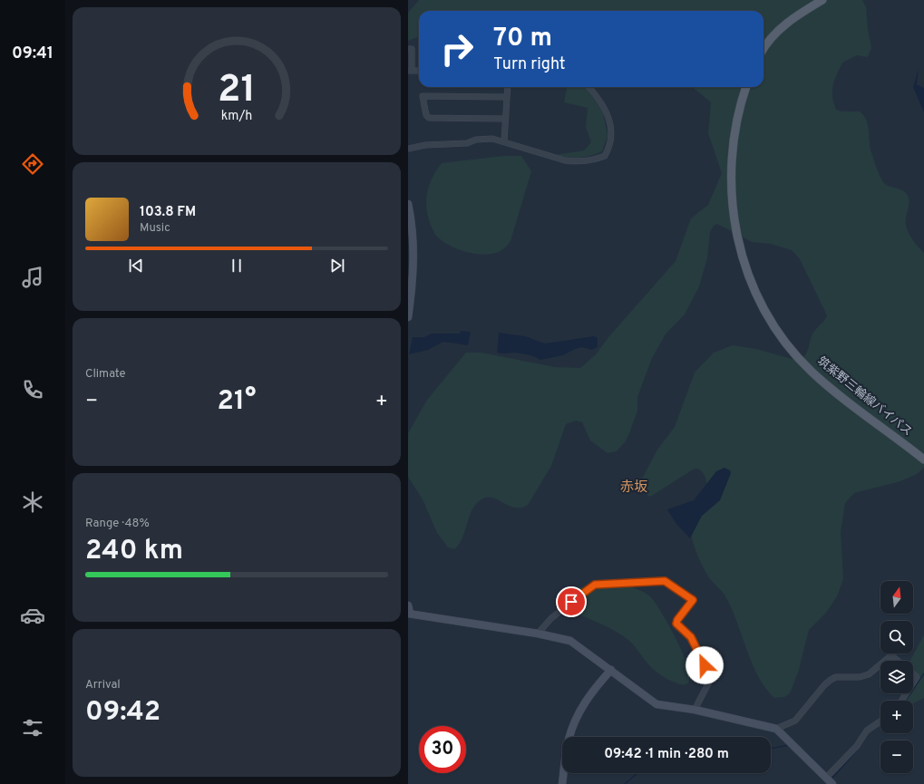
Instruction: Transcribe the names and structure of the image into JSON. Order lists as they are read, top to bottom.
{
  "streets": {
    "main road": ["筑紫野三輪線バイパス"]
  },
  "districts": ["赤坂"],
  "north": "top",
  "page": {
    "tabs": "09:41",
    "turn": ["70 m", "Turn right"],
    "song": ["103.8 FM", "Music"],
    "tile": [
      "Climate",
      ["Range · 48%", "240 km"],
      ["Arrival", "09:42"]
    ],
    "heat": ["−", "21°", "+"],
    "map_buttons": ["+", "−"],
    "limit": "30",
    "trip": "09:42 · 1 min · 280 m",
    "gauge": ["21", "km/h"]
  }
}
